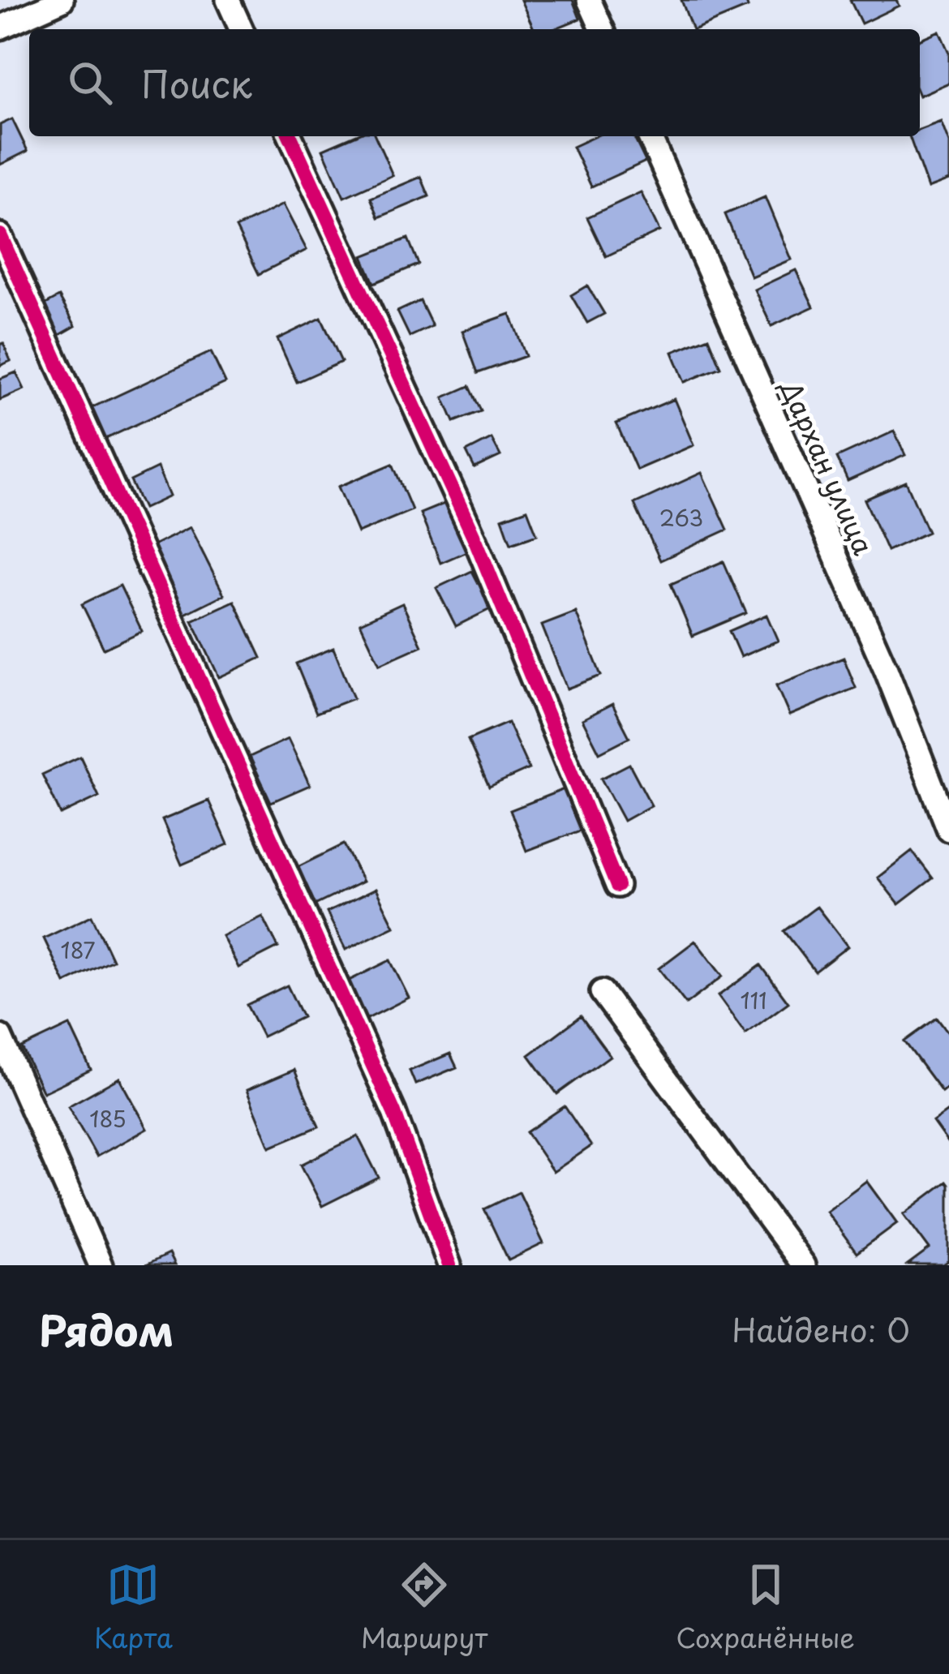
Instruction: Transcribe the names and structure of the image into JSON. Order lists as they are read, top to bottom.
{
  "streets": {
    "street": ["Дархан улица"]
  },
  "house_numbers": [
    "263",
    "187",
    "111",
    "185"
  ],
  "page": {
    "search": "Поиск",
    "heading": ["Рядом", "Найдено: 0"],
    "nav": ["Карта", "Маршрут", "Сохранённые"]
  }
}
